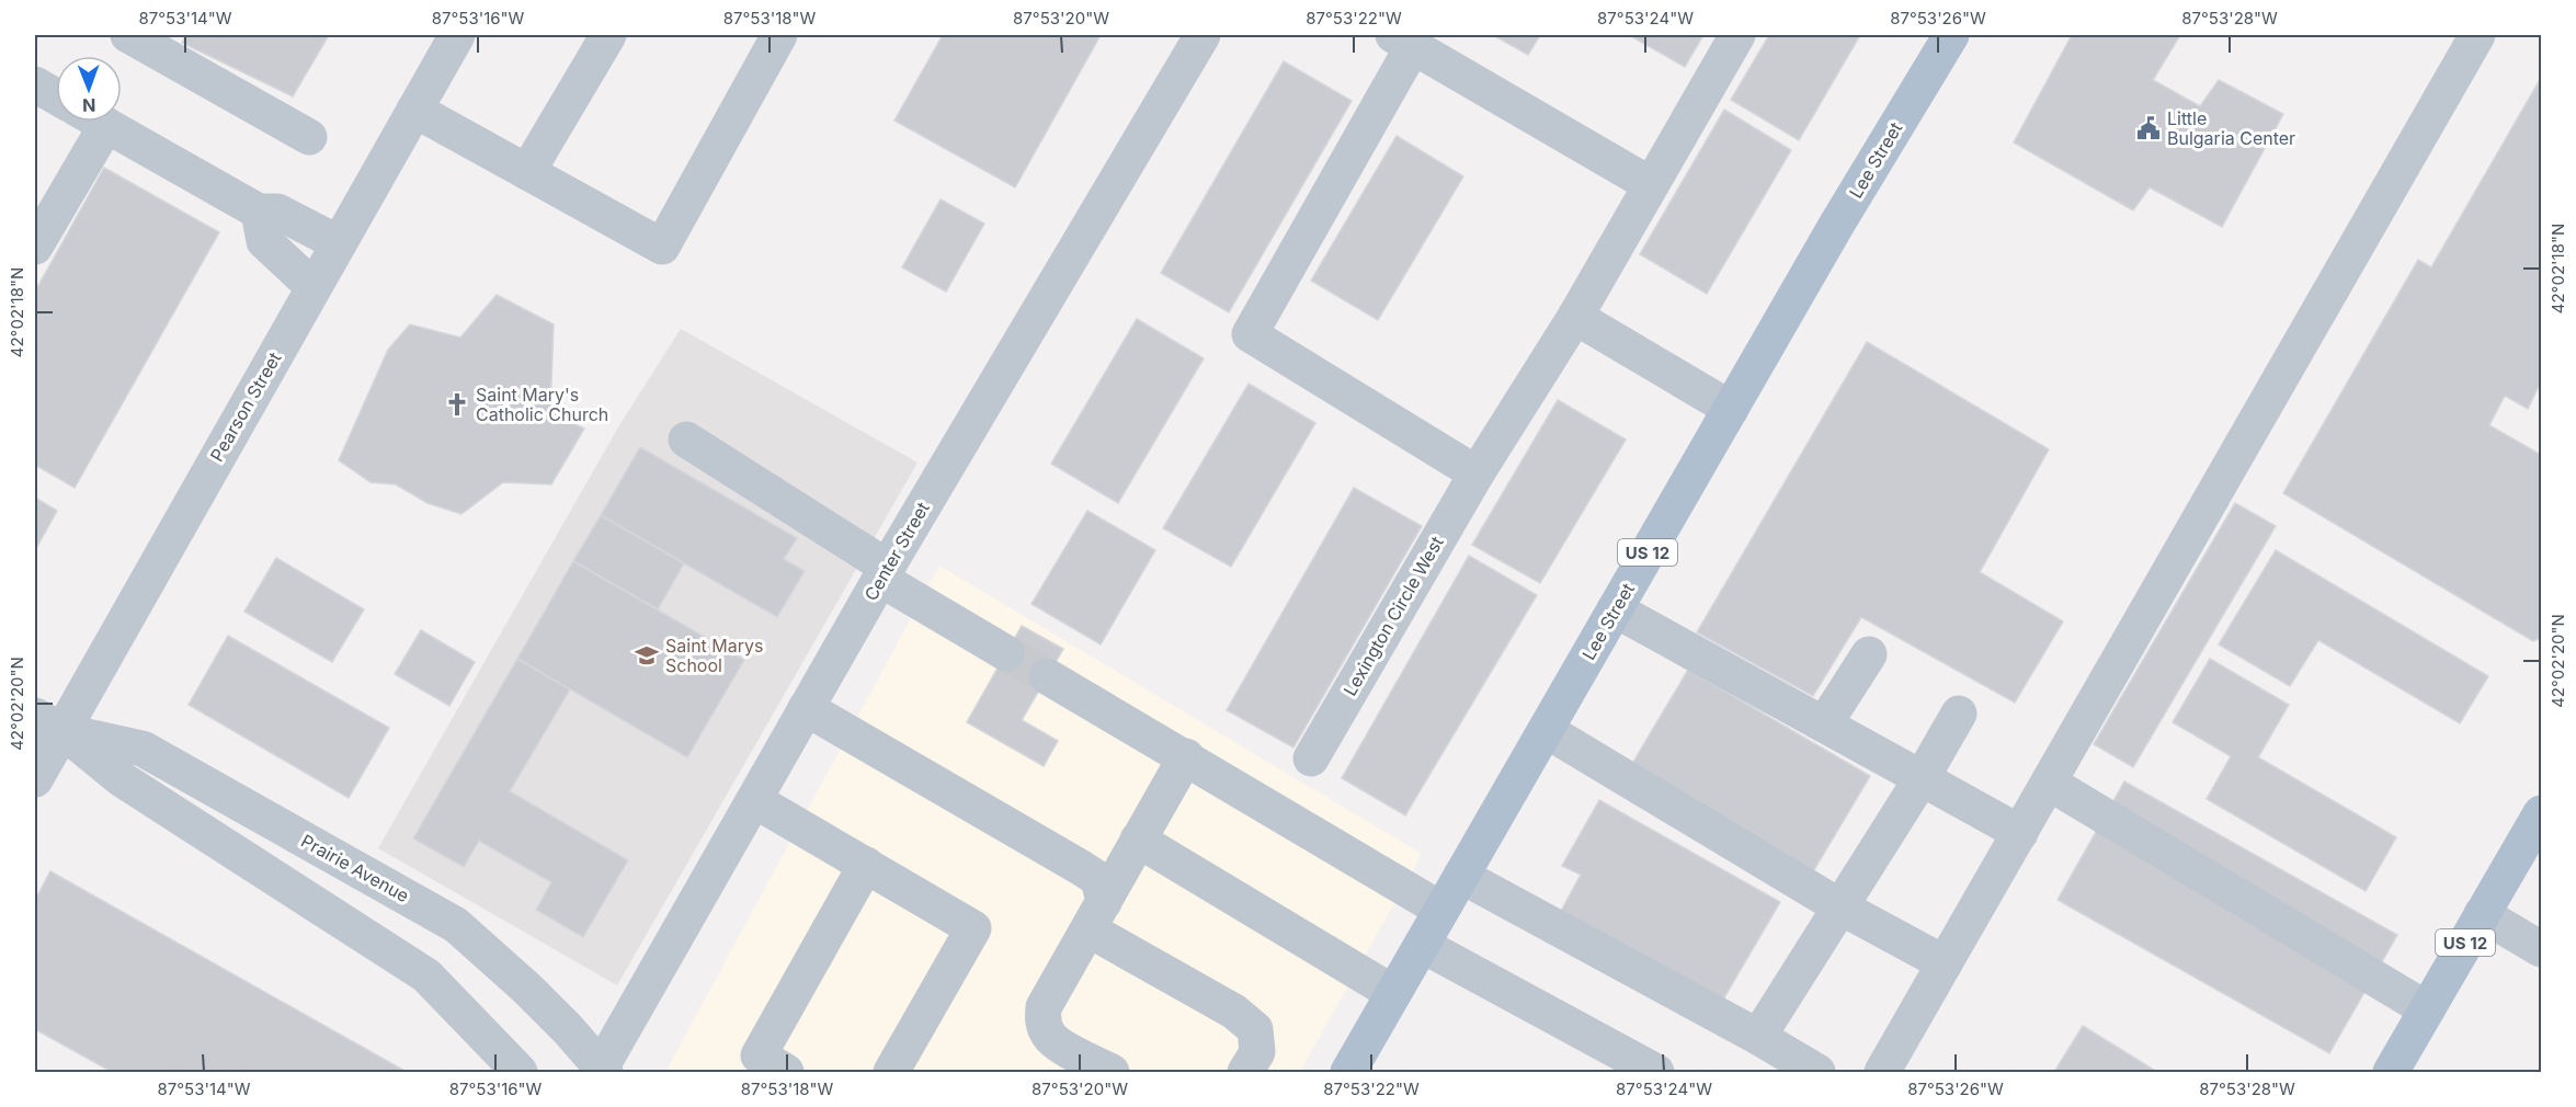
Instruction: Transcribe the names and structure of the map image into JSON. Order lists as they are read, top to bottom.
{
  "streets": {
    "main road": ["Lee Street", "US 12"],
    "street": [
      "Pearson Street",
      "Center Street",
      "Lexington Circle West",
      "Prairie Avenue"
    ]
  },
  "crossings": [
    ["Pearson Street", "Prairie Avenue"],
    ["Center Street", "Prairie Avenue"]
  ],
  "places": {
    "public building": ["Little Bulgaria Center"],
    "church": ["Saint Mary's Catholic Church"],
    "school or university": ["Saint Marys School"]
  },
  "north": "bottom",
  "coordinates": [
    "87°53'14\"W",
    "87°53'16\"W",
    "87°53'18\"W",
    "87°53'20\"W",
    "87°53'22\"W",
    "87°53'24\"W",
    "87°53'26\"W",
    "87°53'28\"W",
    "42°02'18\"N",
    "42°02'20\"N"
  ]
}
